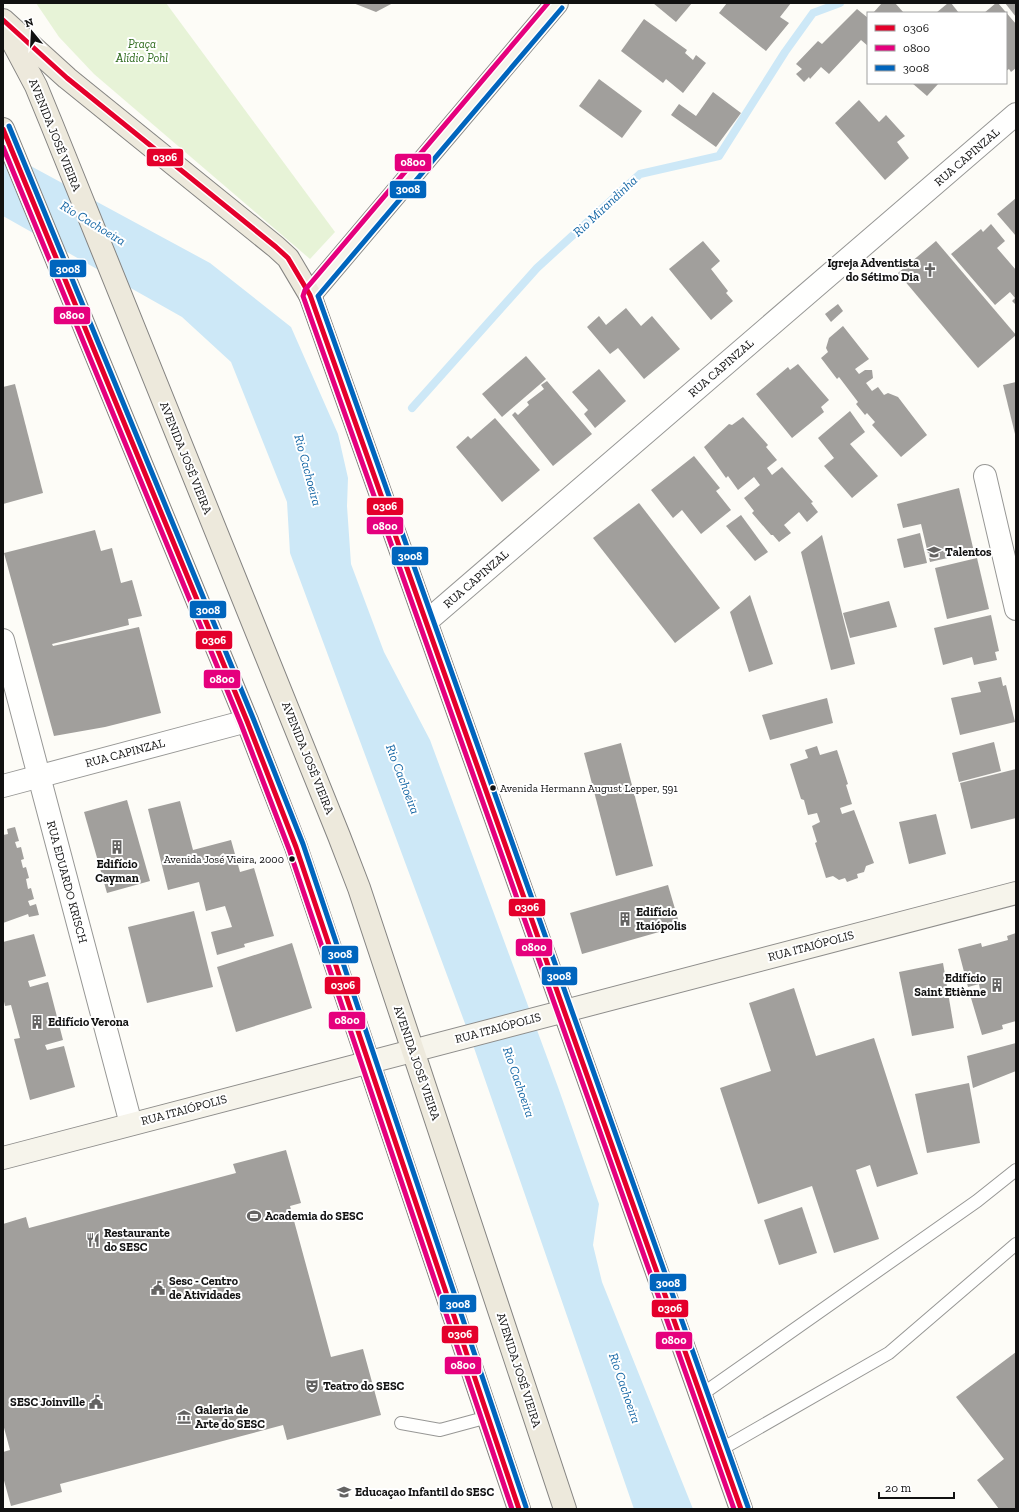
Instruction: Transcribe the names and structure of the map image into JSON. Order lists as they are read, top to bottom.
{
  "streets": {
    "main road": ["AVENIDA JOSÉ VIEIRA", "RUA ITAIÓPOLIS"],
    "street": ["RUA CAPINZAL", "RUA EDUARDO KRISCH"]
  },
  "crossings": [
    ["AVENIDA JOSÉ VIEIRA", "RUA ITAIÓPOLIS"],
    ["RUA CAPINZAL", "RUA EDUARDO KRISCH"],
    ["RUA EDUARDO KRISCH", "RUA ITAIÓPOLIS"]
  ],
  "water": ["Rio Mirandinha", "Rio Cachoeira"],
  "parks": ["Praça Alídio Pohl"],
  "places": {
    "church": ["Igreja Adventista do Sétimo Dia"],
    "school or university": ["Talentos", "Educaçao Infantil do SESC"],
    "other": ["Avenida Hermann August Lepper, 591", "Avenida José Vieira, 2000"],
    "building": [
      "Edifício Cayman",
      "Edifício Itaiópolis",
      "Edifício Saint Etiènne",
      "Edifício Verona"
    ],
    "sports": ["Academia do SESC"],
    "restaurant": ["Restaurante do SESC"],
    "public building": ["Sesc - Centro de Atividades", "SESC Joinville"],
    "theatre": ["Teatro do SESC"],
    "museum": ["Galeria de Arte do SESC"]
  },
  "lines": ["transit line 0800", "transit line 3008", "transit line 0306"],
  "legend": ["0306", "0800", "3008"],
  "scale_bar": "20 m",
  "north": "top"
}
